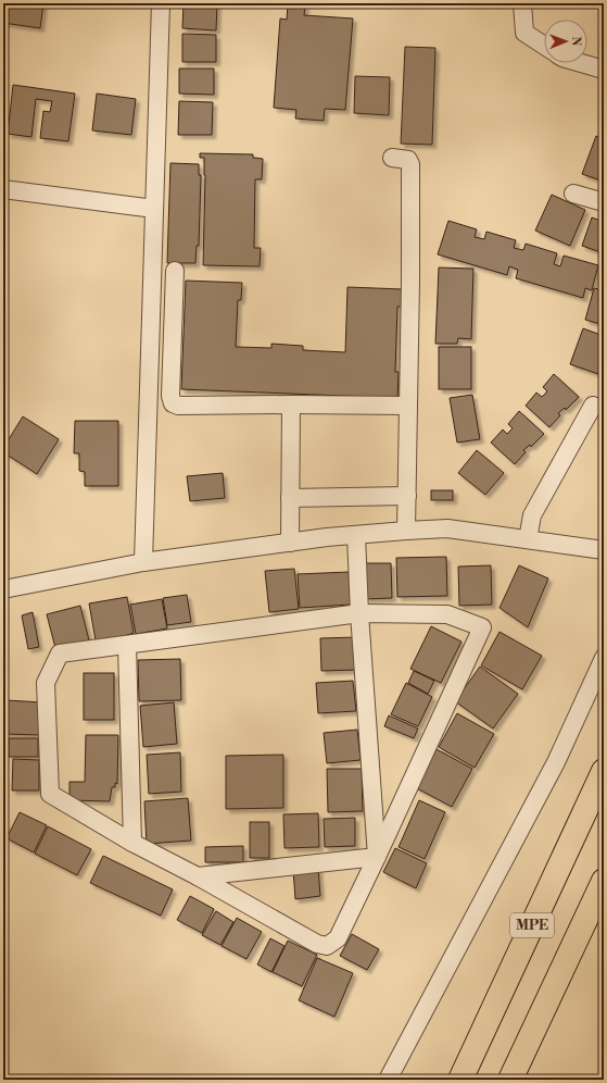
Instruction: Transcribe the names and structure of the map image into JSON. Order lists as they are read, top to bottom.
{
  "streets": {
    "highway": ["MPE"]
  },
  "north": "right"
}
